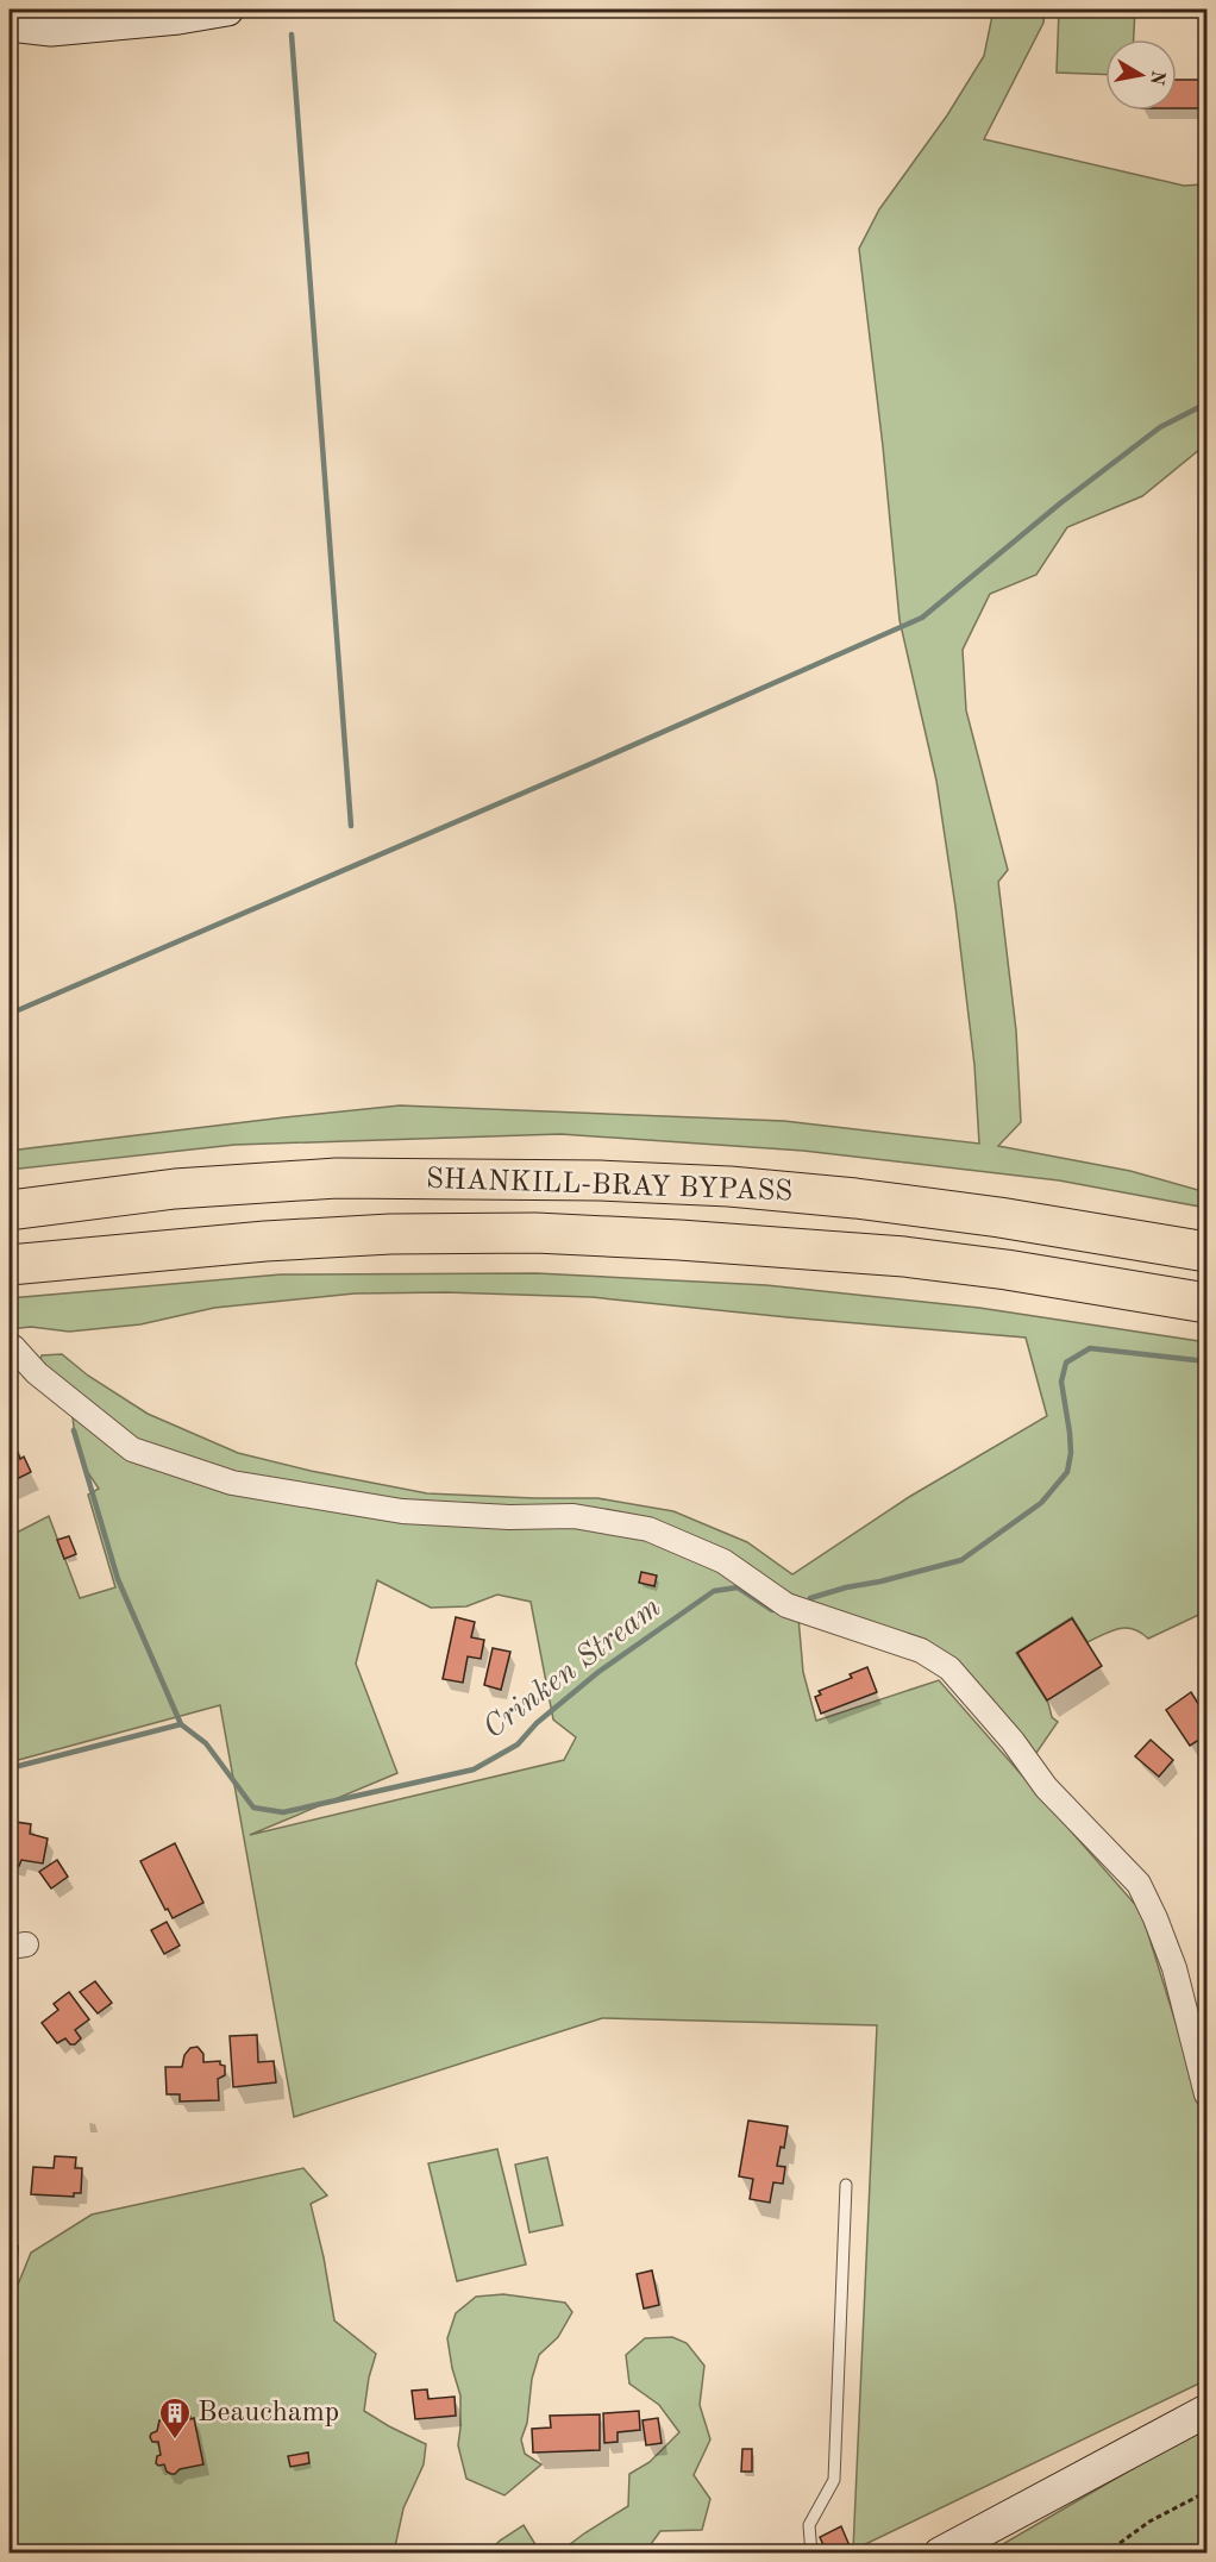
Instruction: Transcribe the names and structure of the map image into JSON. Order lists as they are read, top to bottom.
{
  "streets": {
    "highway": ["SHANKILL-BRAY BYPASS"]
  },
  "water": ["Crinken Stream"],
  "places": {
    "building": ["Beauchamp"]
  },
  "north": "right"
}
